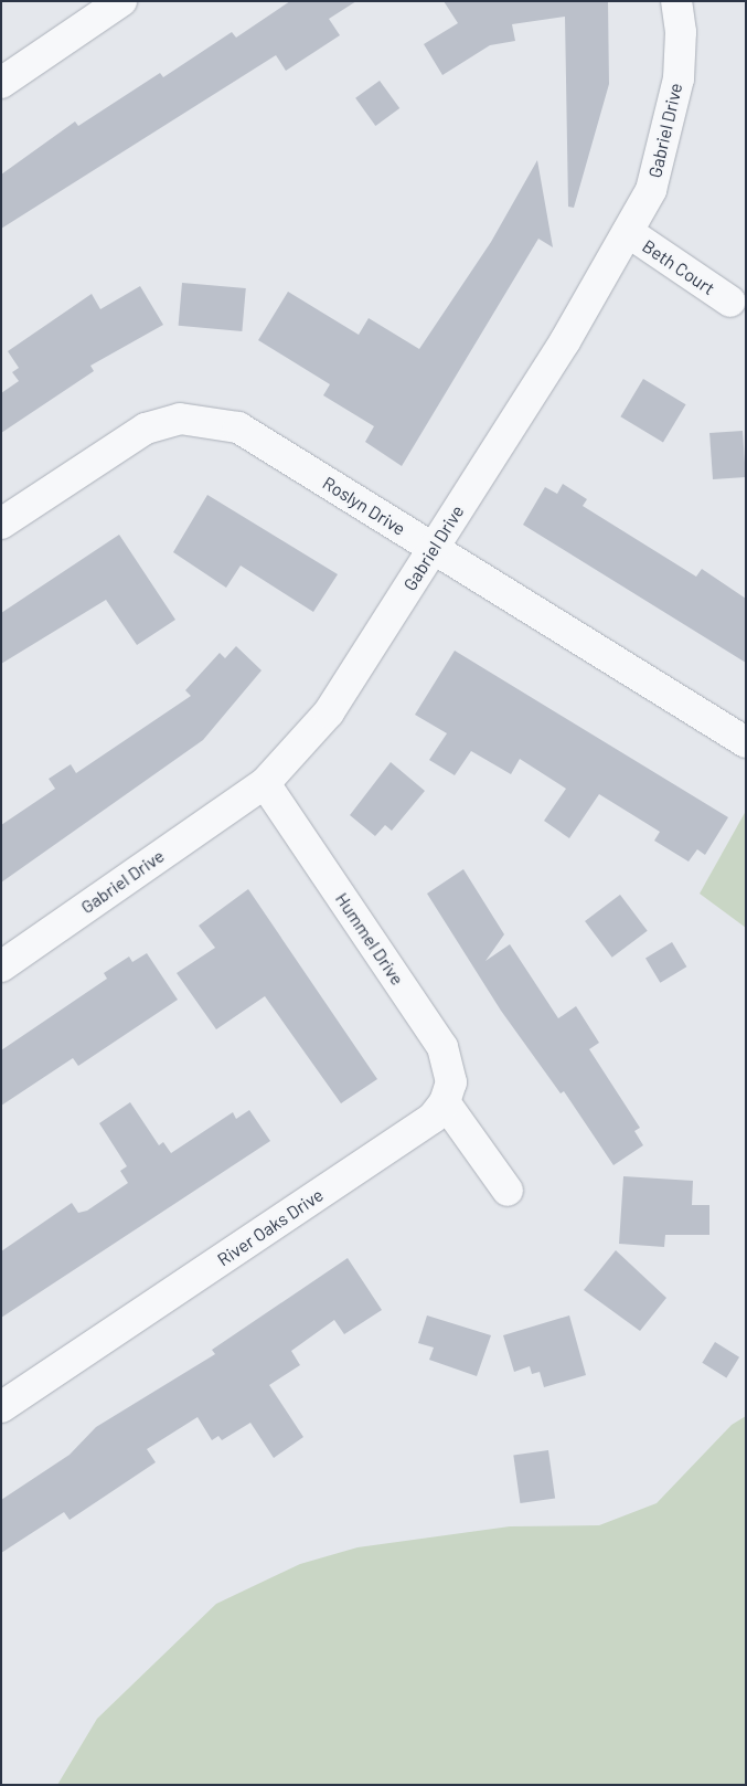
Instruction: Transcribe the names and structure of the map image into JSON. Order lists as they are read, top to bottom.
{
  "streets": {
    "street": [
      "Gabriel Drive",
      "Beth Court",
      "Roslyn Drive",
      "Hummel Drive",
      "River Oaks Drive"
    ]
  },
  "crossings": [
    ["Gabriel Drive", "Beth Court"],
    ["Gabriel Drive", "Roslyn Drive"],
    ["Gabriel Drive", "Hummel Drive"],
    ["Hummel Drive", "River Oaks Drive"]
  ]
}
